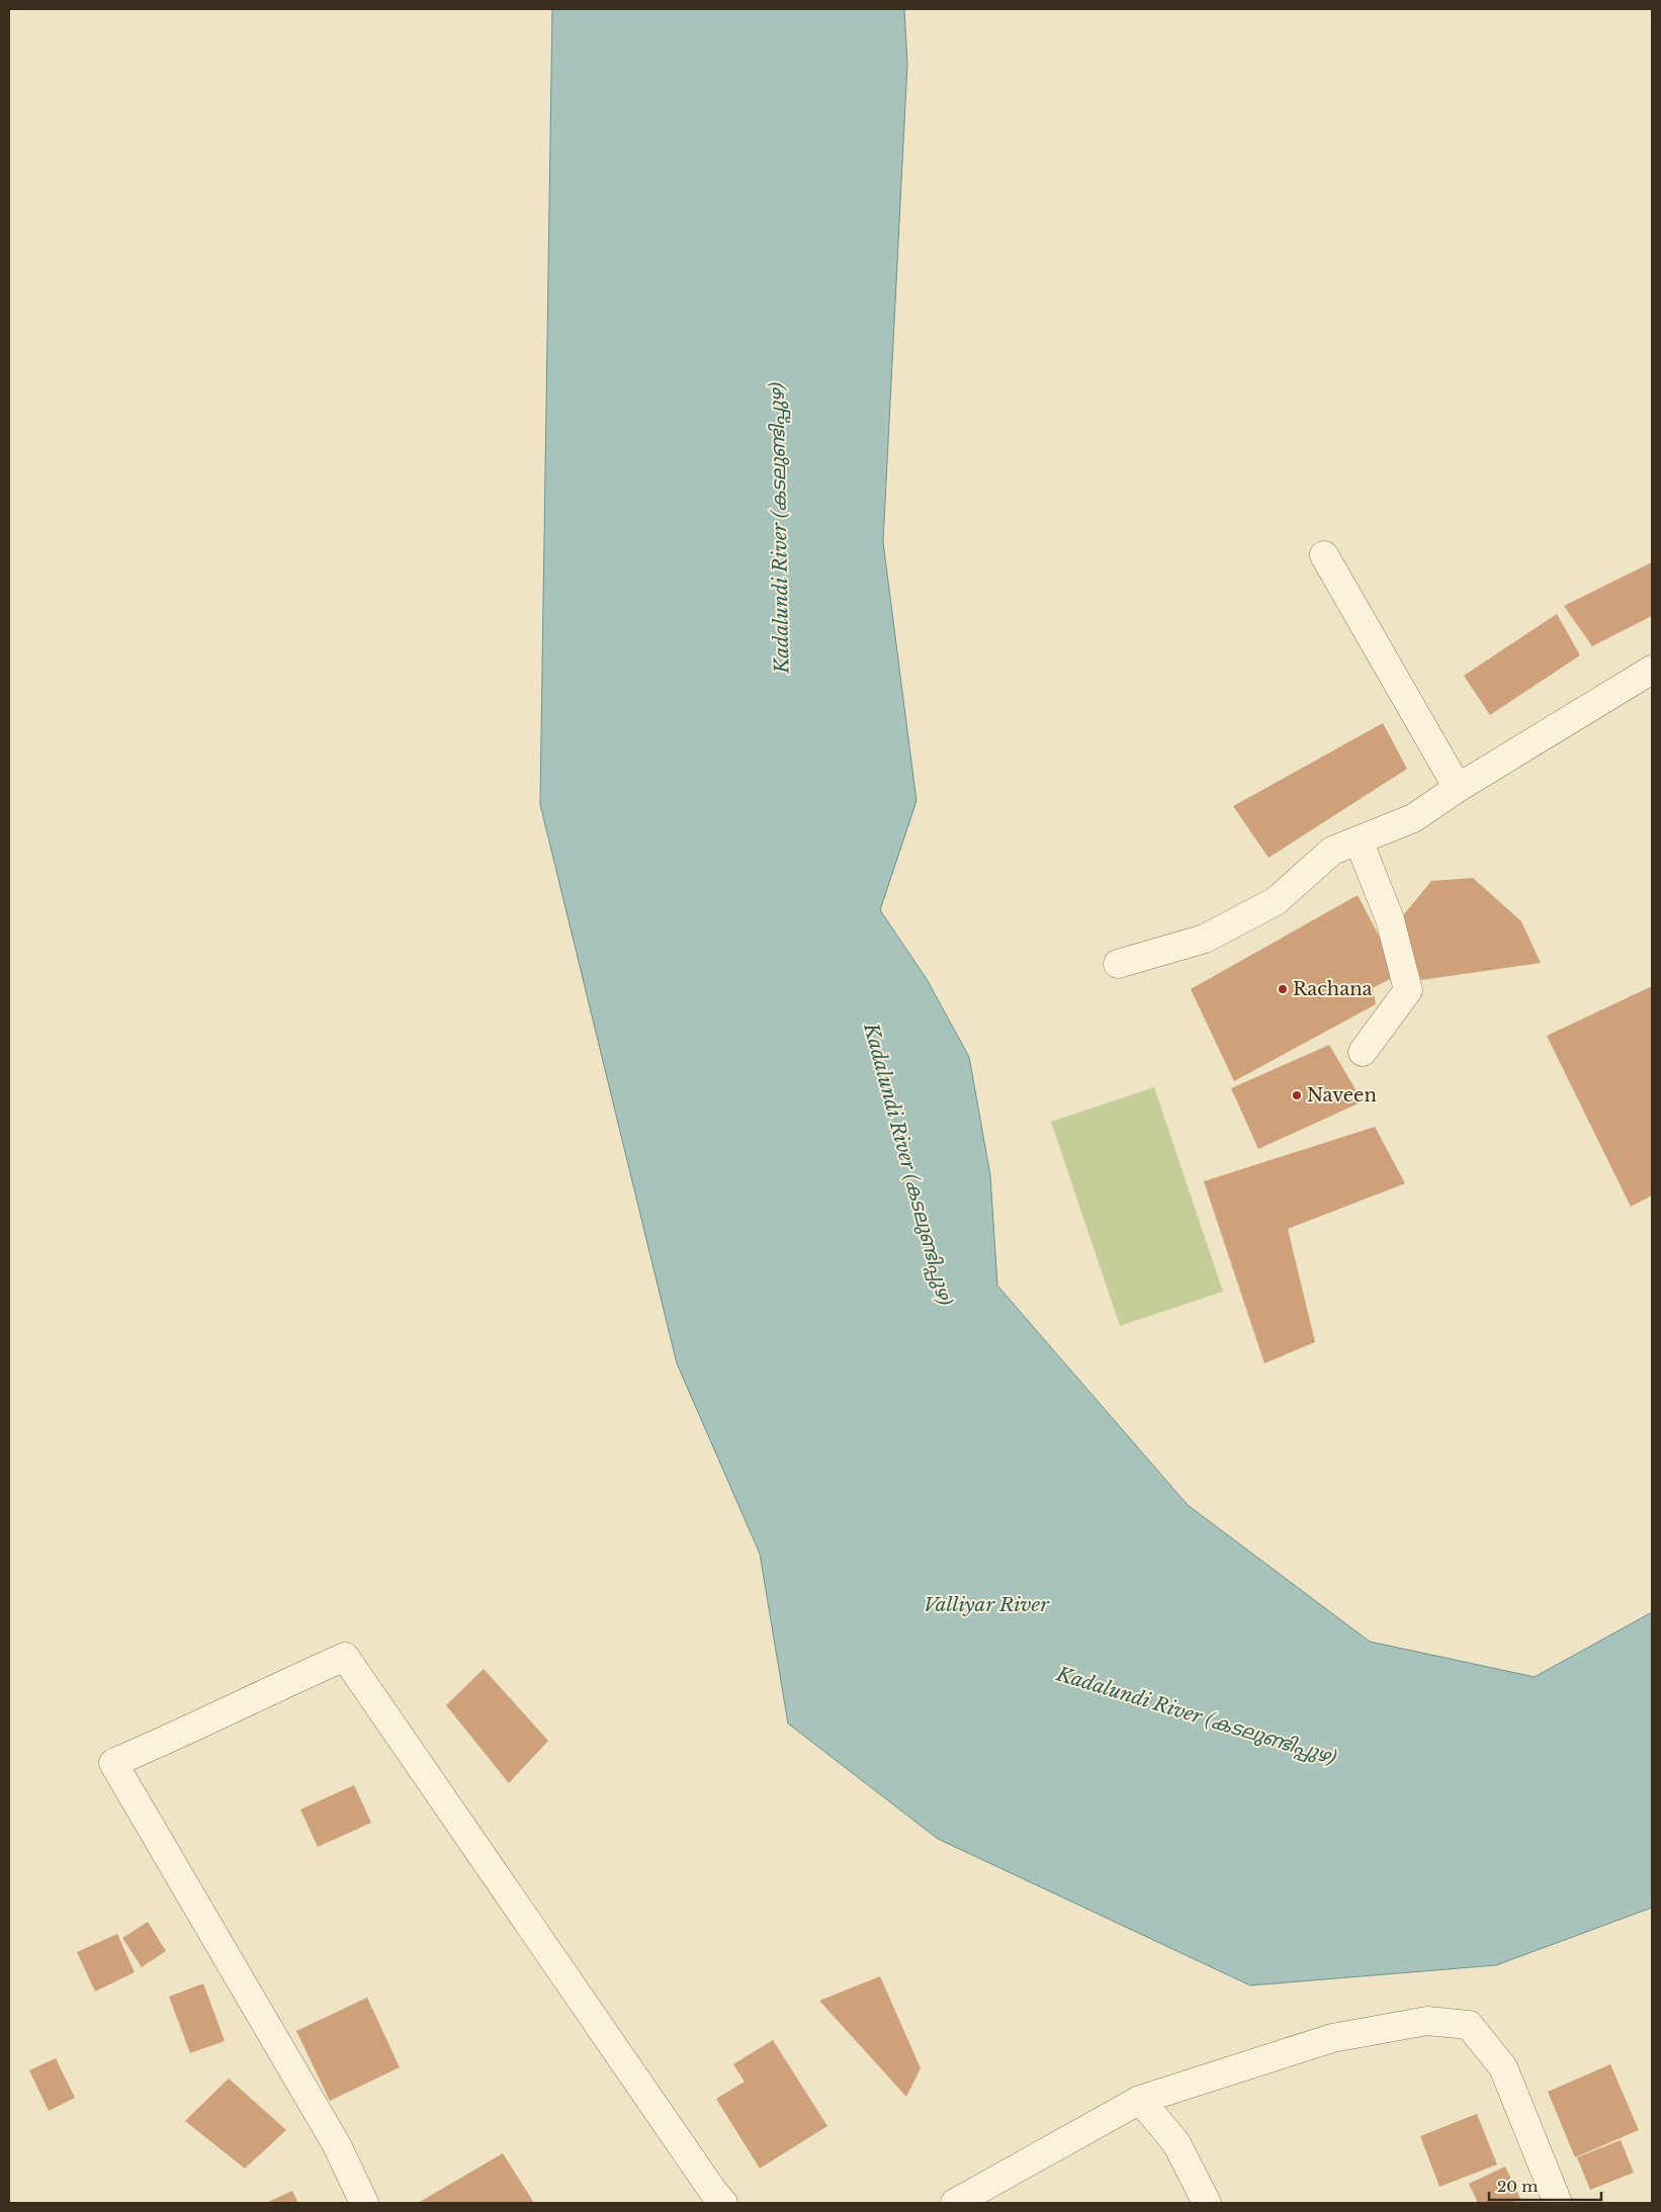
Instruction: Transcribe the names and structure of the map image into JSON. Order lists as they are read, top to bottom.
{
  "water": ["Kadalundi River (കടലുണ്ടിപ്പുഴ)", "Valliyar River"],
  "places": ["Rachana", "Naveen"],
  "scale_bar": "20 m"
}
